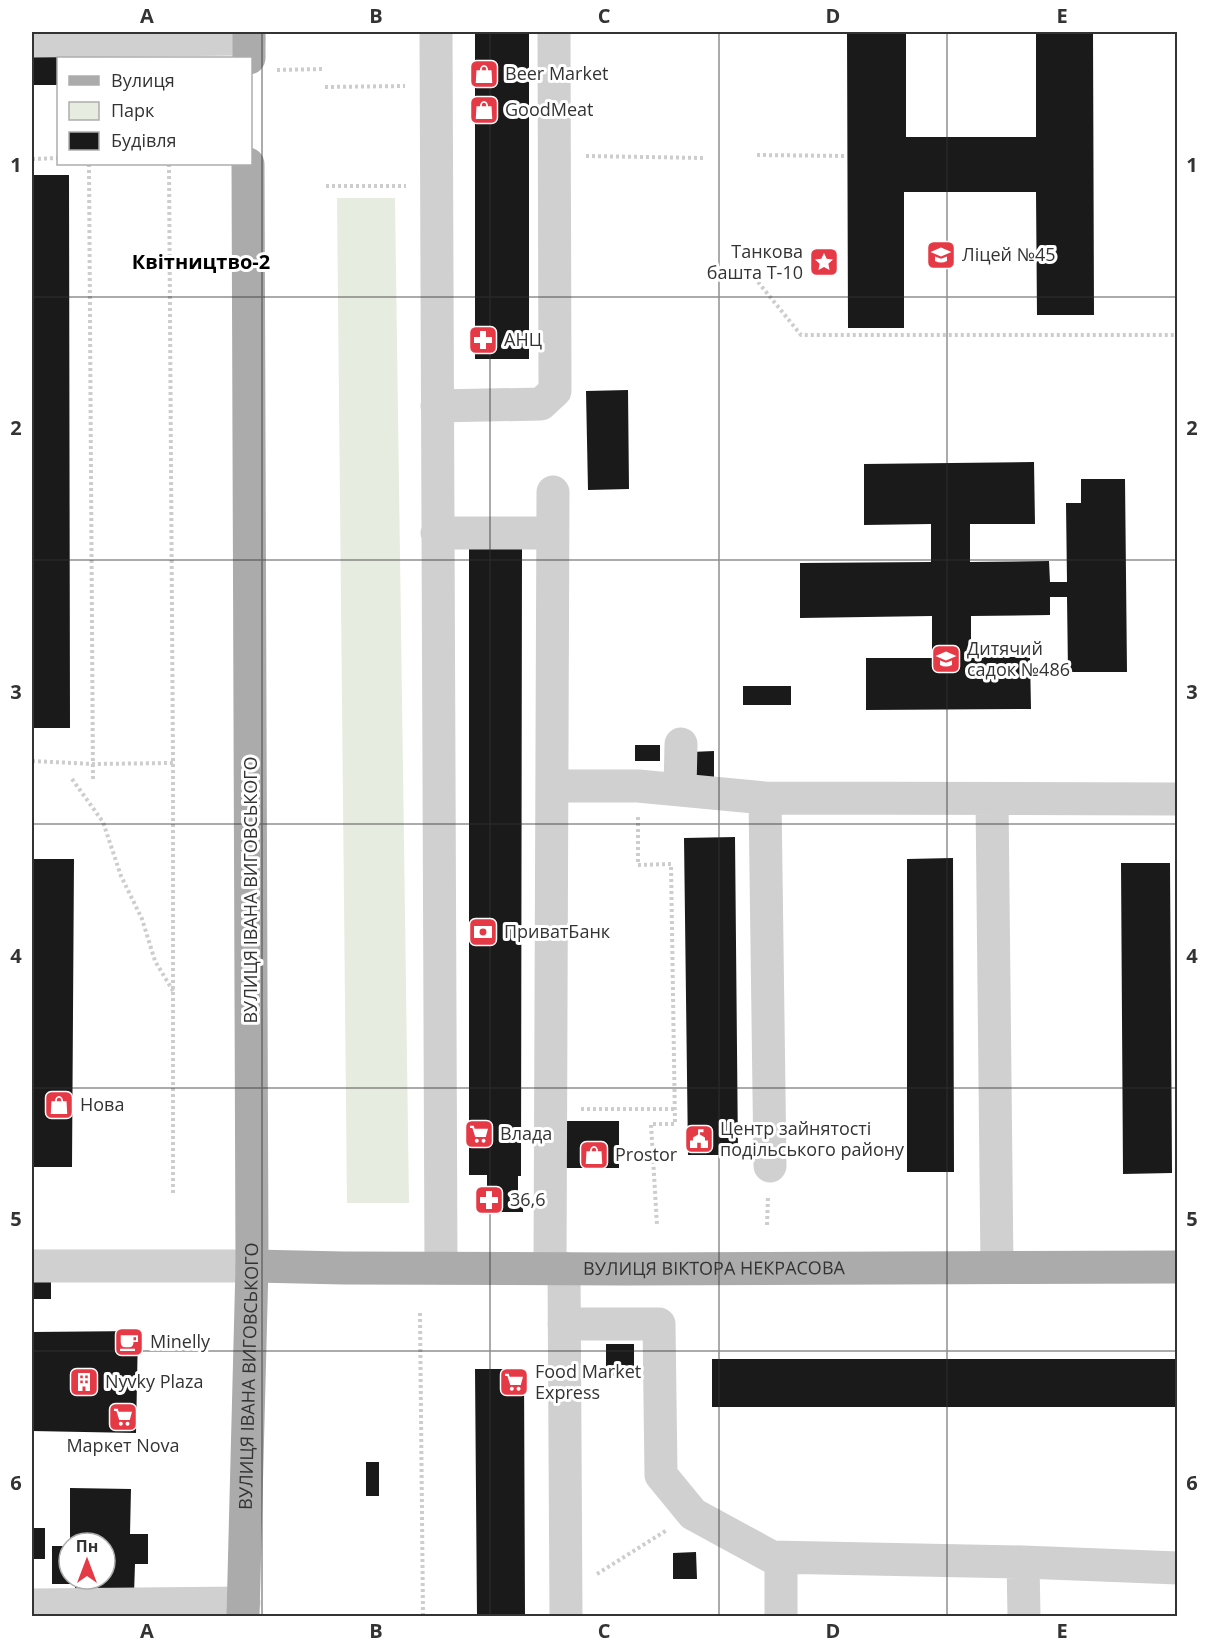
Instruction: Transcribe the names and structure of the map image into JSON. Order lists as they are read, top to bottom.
{
  "streets": {
    "main road": ["ВУЛИЦЯ ІВАНА ВИГОВСЬКОГО", "ВУЛИЦЯ ВІКТОРА НЕКРАСОВА"]
  },
  "crossings": [
    ["ВУЛИЦЯ ІВАНА ВИГОВСЬКОГО", "ВУЛИЦЯ ВІКТОРА НЕКРАСОВА"]
  ],
  "districts": ["Квітництво-2"],
  "places": {
    "shop": [
      "Beer Market",
      "GoodMeat",
      "Нова",
      "Prostor"
    ],
    "school or university": ["Ліцей №45", "Дитячий садок №486"],
    "place": ["Танкова башта Т-10"],
    "pharmacy": ["АНЦ", "36,6"],
    "bank": ["ПриватБанк"],
    "supermarket": ["Влада", "Food Market Express", "Маркет Nova"],
    "public building": ["Центр зайнятості подільського району"],
    "cafe": ["Minelly"],
    "building": ["Nyvky Plaza"]
  },
  "legend": ["Вулиця", "Парк", "Будівля"],
  "north": "top",
  "grid": {
    "columns": [
      "A",
      "B",
      "C",
      "D",
      "E"
    ],
    "rows": [
      "1",
      "2",
      "3",
      "4",
      "5",
      "6"
    ]
  }
}
